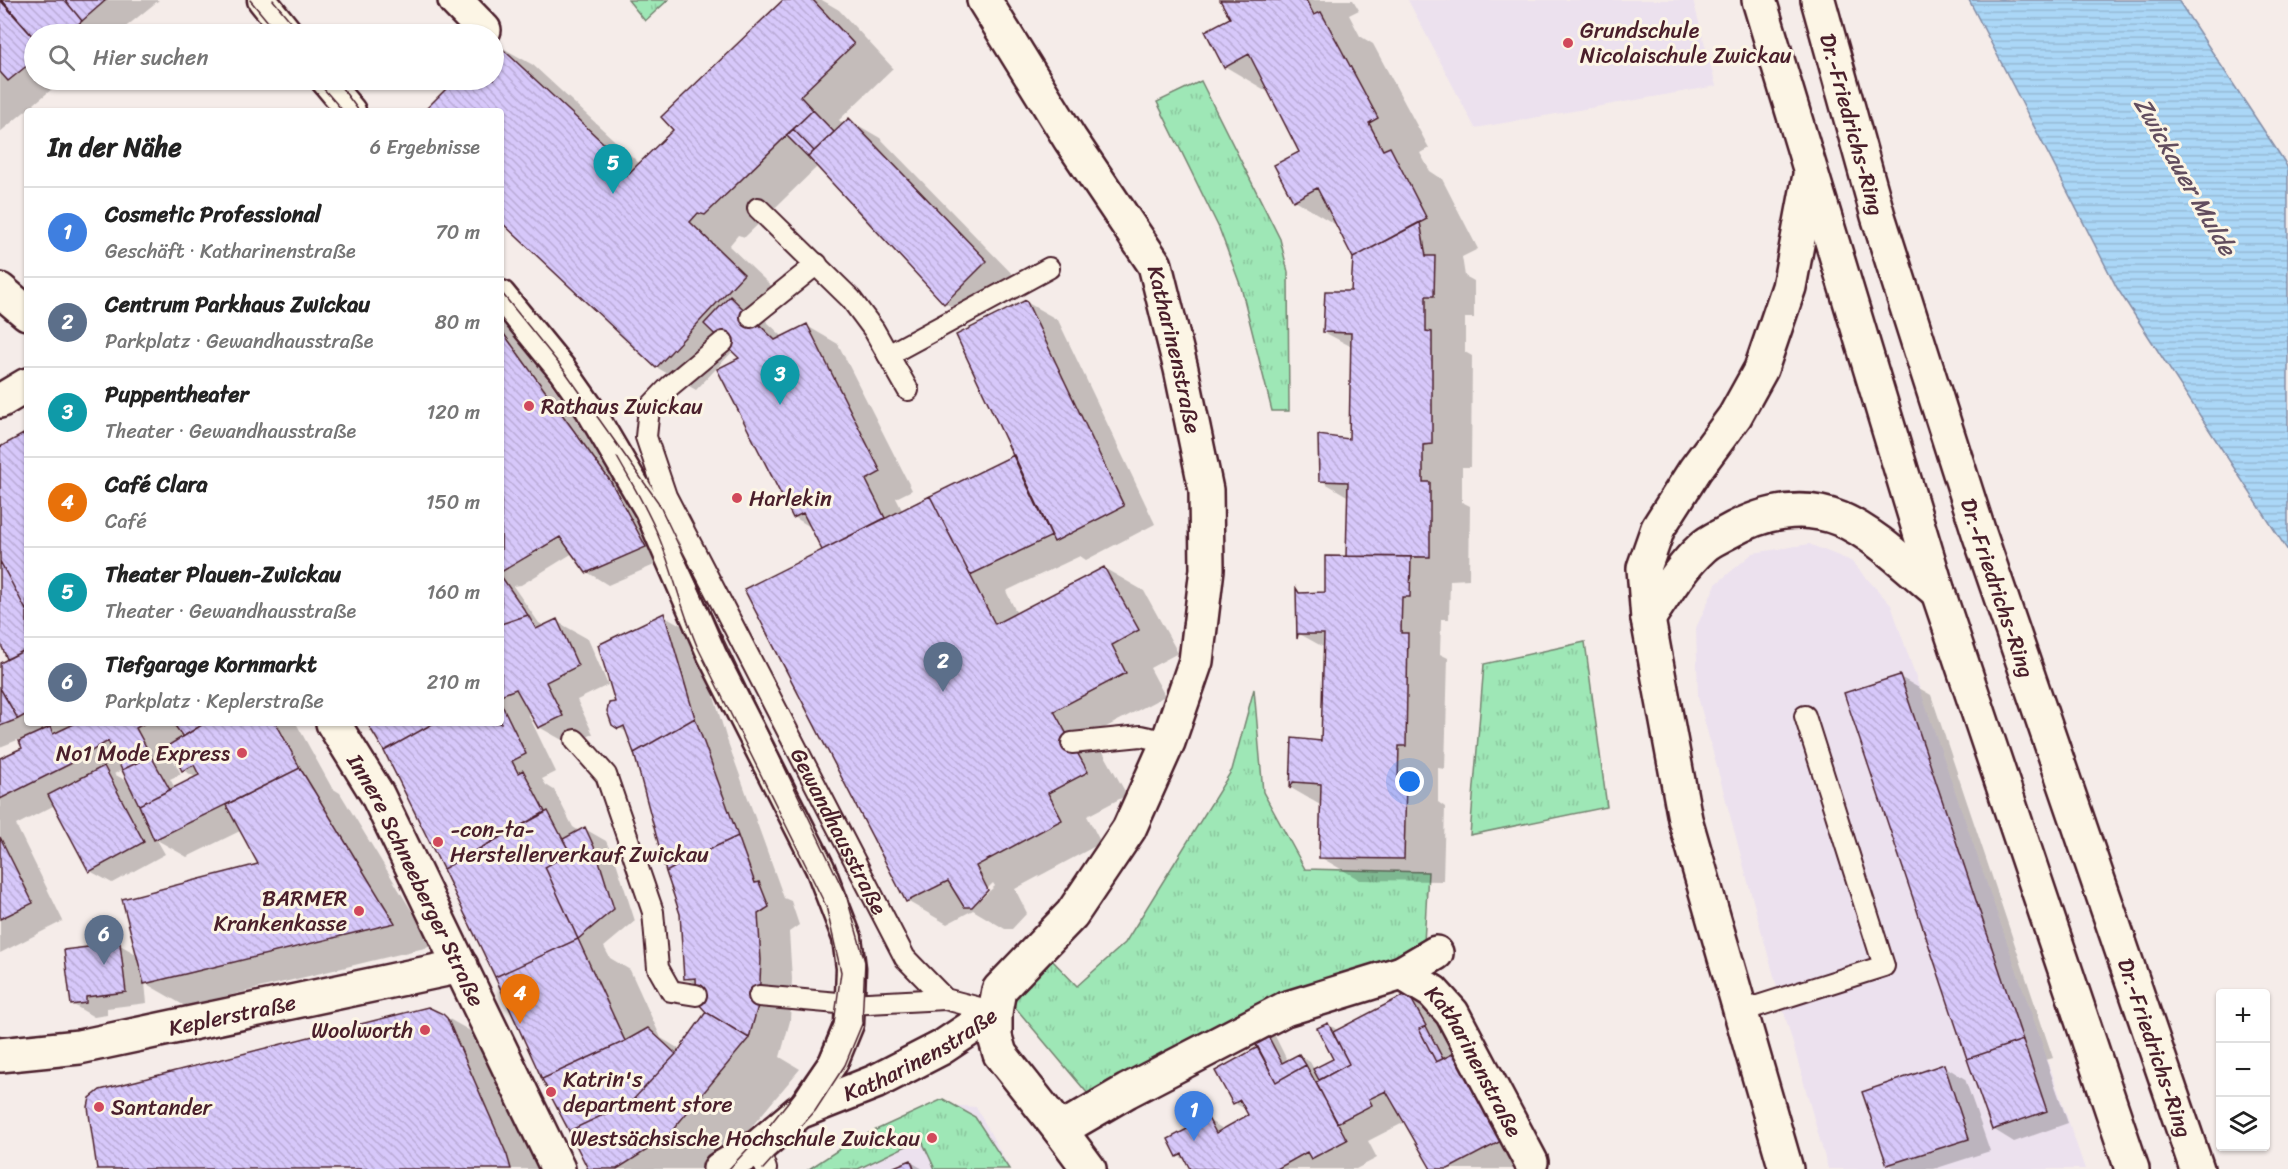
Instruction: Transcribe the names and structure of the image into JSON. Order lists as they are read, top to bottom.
{
  "streets": {
    "main road": [
      "Dr.-Friedrichs-Ring",
      "Katharinenstraße",
      "Innere Schneeberger Straße",
      "Keplerstraße"
    ],
    "street": ["Gewandhausstraße"]
  },
  "crossings": [
    ["Innere Schneeberger Straße", "Keplerstraße"]
  ],
  "water": ["Zwickauer Mulde"],
  "places": [
    "Grundschule Nicolaischule Zwickau",
    "Rathaus Zwickau",
    "Harlekin",
    "No1 Mode Express",
    "-con-ta- Herstellerverkauf Zwickau",
    "BARMER Krankenkasse",
    "Woolworth",
    "Katrin's department store",
    "Santander",
    "Westsächsische Hochschule Zwickau"
  ],
  "page": {
    "search": "Hier suchen",
    "heading": ["In der Nähe", "6 Ergebnisse"],
    "pins": [
      "5",
      "3",
      "2",
      "6",
      "4",
      "1"
    ],
    "list": [
      {
        "mark": "1",
        "name": "Cosmetic Professional",
        "note": "Geschäft · Katharinenstraße",
        "value": "70 m"
      },
      {
        "mark": "2",
        "name": "Centrum Parkhaus Zwickau",
        "note": "Parkplatz · Gewandhausstraße",
        "value": "80 m"
      },
      {
        "mark": "3",
        "name": "Puppentheater",
        "note": "Theater · Gewandhausstraße",
        "value": "120 m"
      },
      {
        "mark": "4",
        "name": "Café Clara",
        "note": "Café",
        "value": "150 m"
      },
      {
        "mark": "5",
        "name": "Theater Plauen-Zwickau",
        "note": "Theater · Gewandhausstraße",
        "value": "160 m"
      },
      {
        "mark": "6",
        "name": "Tiefgarage Kornmarkt",
        "note": "Parkplatz · Keplerstraße",
        "value": "210 m"
      }
    ],
    "map_buttons": ["+", "−"]
  }
}
